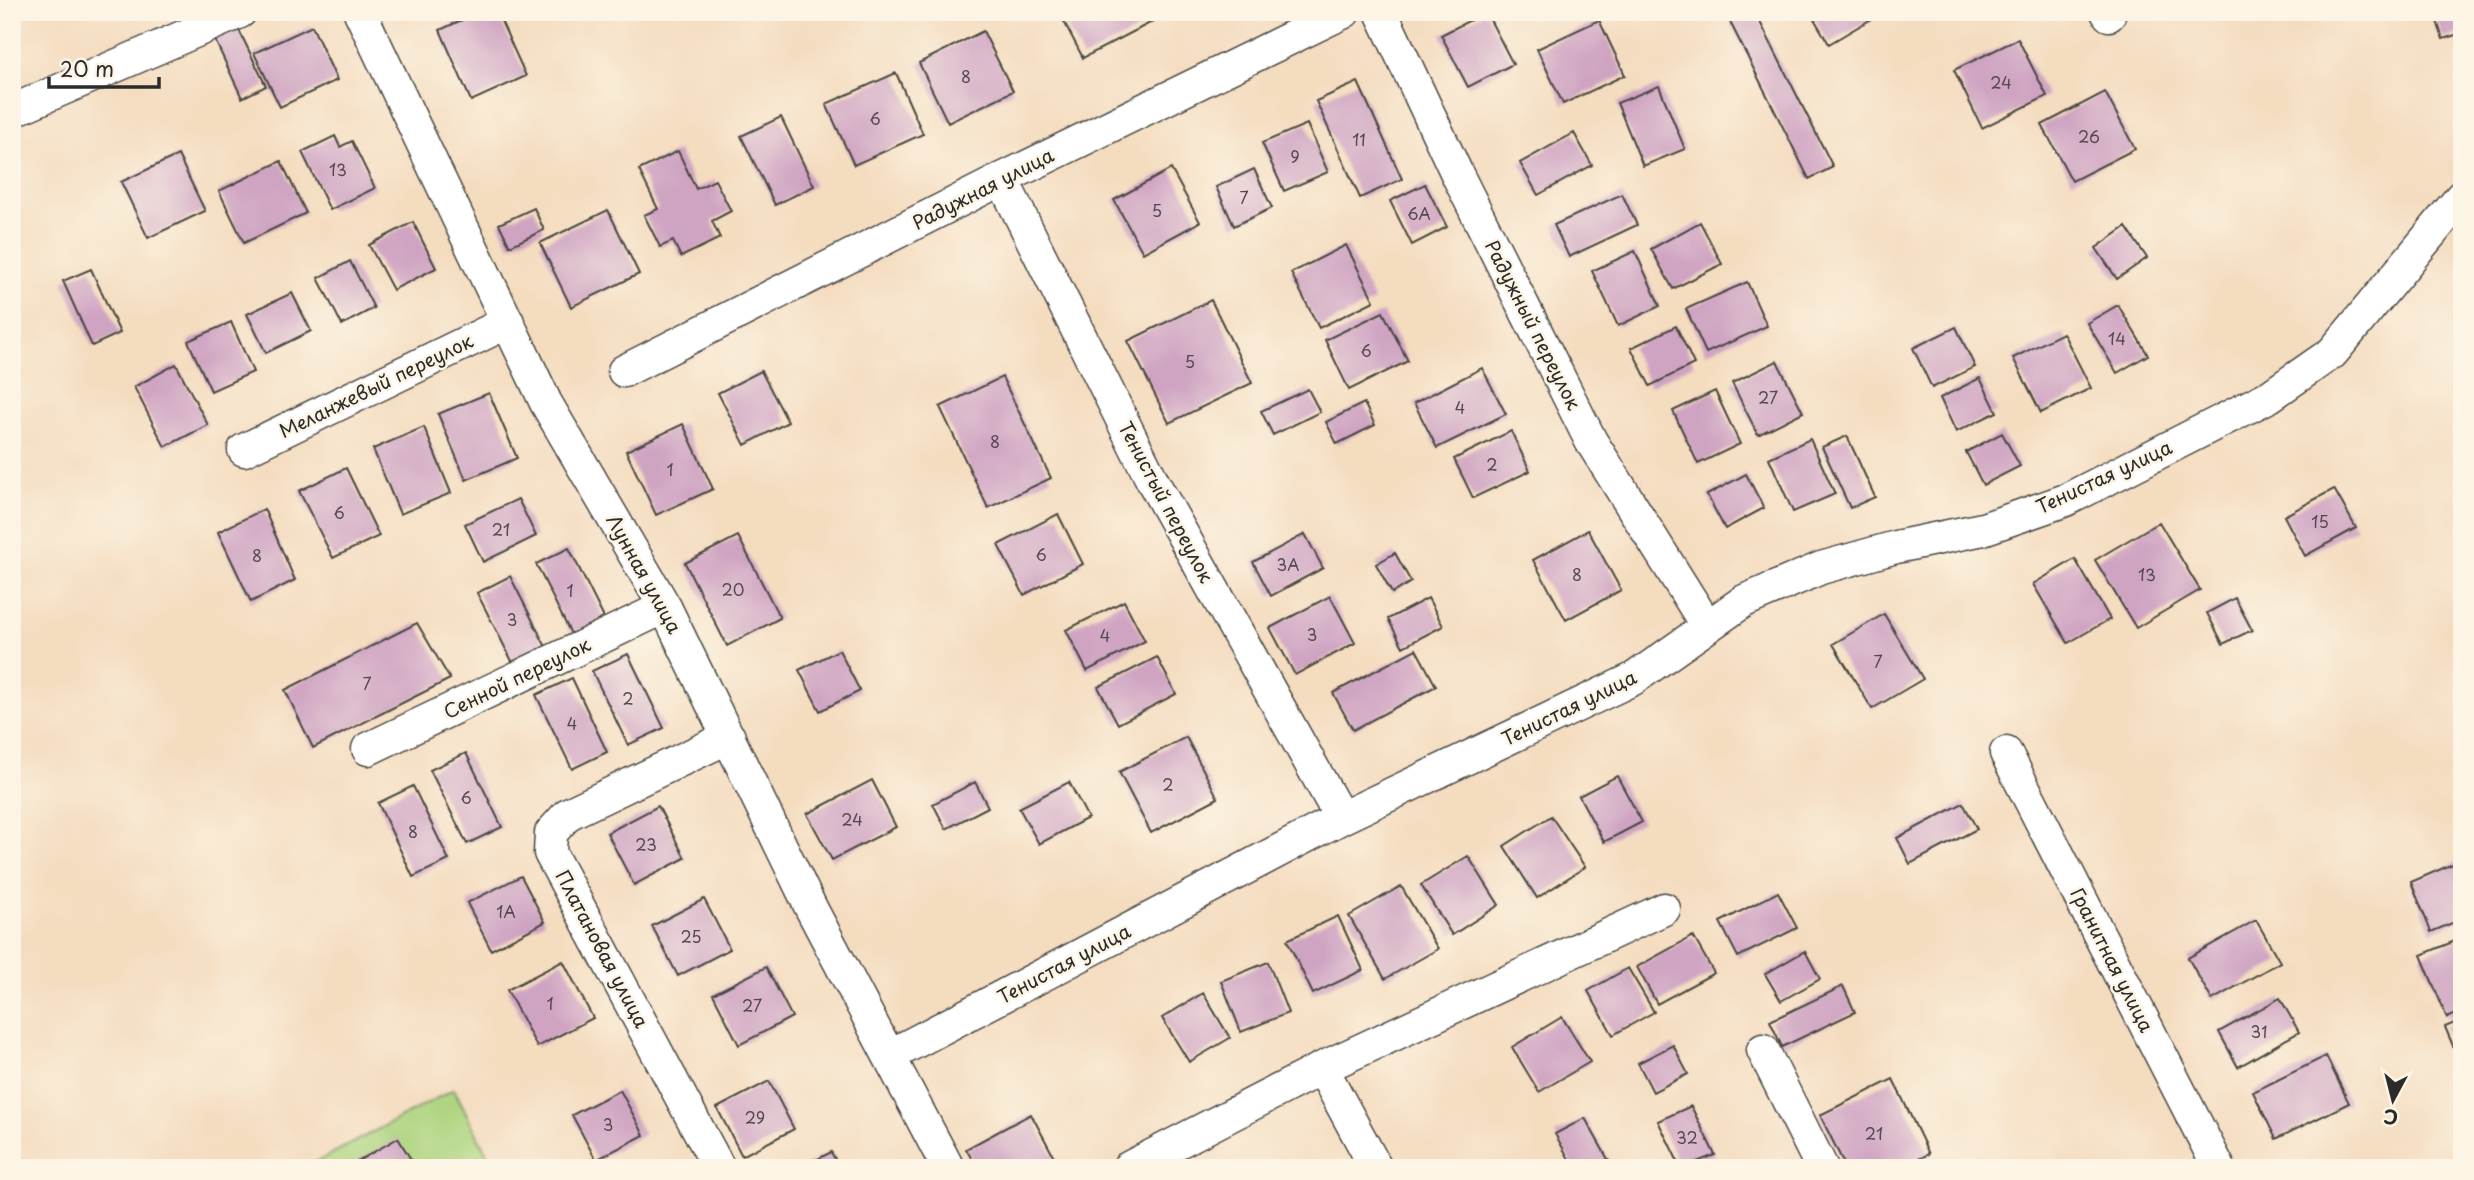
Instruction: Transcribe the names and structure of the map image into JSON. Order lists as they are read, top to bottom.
{
  "streets": {
    "street": [
      "Радужная улица",
      "Радужный переулок",
      "Меланжевый переулок",
      "Тенистая улица",
      "Тенистый переулок",
      "Лунная улица",
      "Сенной переулок",
      "Платановая улица",
      "Гранитная улица"
    ]
  },
  "crossings": [
    ["Радужная улица", "Тенистый переулок"],
    ["Радужный переулок", "Тенистая улица"],
    ["Меланжевый переулок", "Лунная улица"],
    ["Тенистая улица", "Тенистый переулок"],
    ["Тенистая улица", "Лунная улица"],
    ["Лунная улица", "Сенной переулок"],
    ["Лунная улица", "Платановая улица"]
  ],
  "house_numbers": [
    "8",
    "24",
    "6",
    "26",
    "11",
    "9",
    "13",
    "7",
    "5",
    "6А",
    "14",
    "6",
    "5",
    "27",
    "4",
    "8",
    "2",
    "1",
    "6",
    "15",
    "21",
    "6",
    "8",
    "3А",
    "8",
    "13",
    "20",
    "1",
    "3",
    "3",
    "4",
    "7",
    "7",
    "2",
    "4",
    "2",
    "6",
    "24",
    "8",
    "23",
    "1А",
    "25",
    "1",
    "27",
    "31",
    "29",
    "3",
    "21",
    "32"
  ],
  "scale_bar": "20 m",
  "north": "bottom"
}
